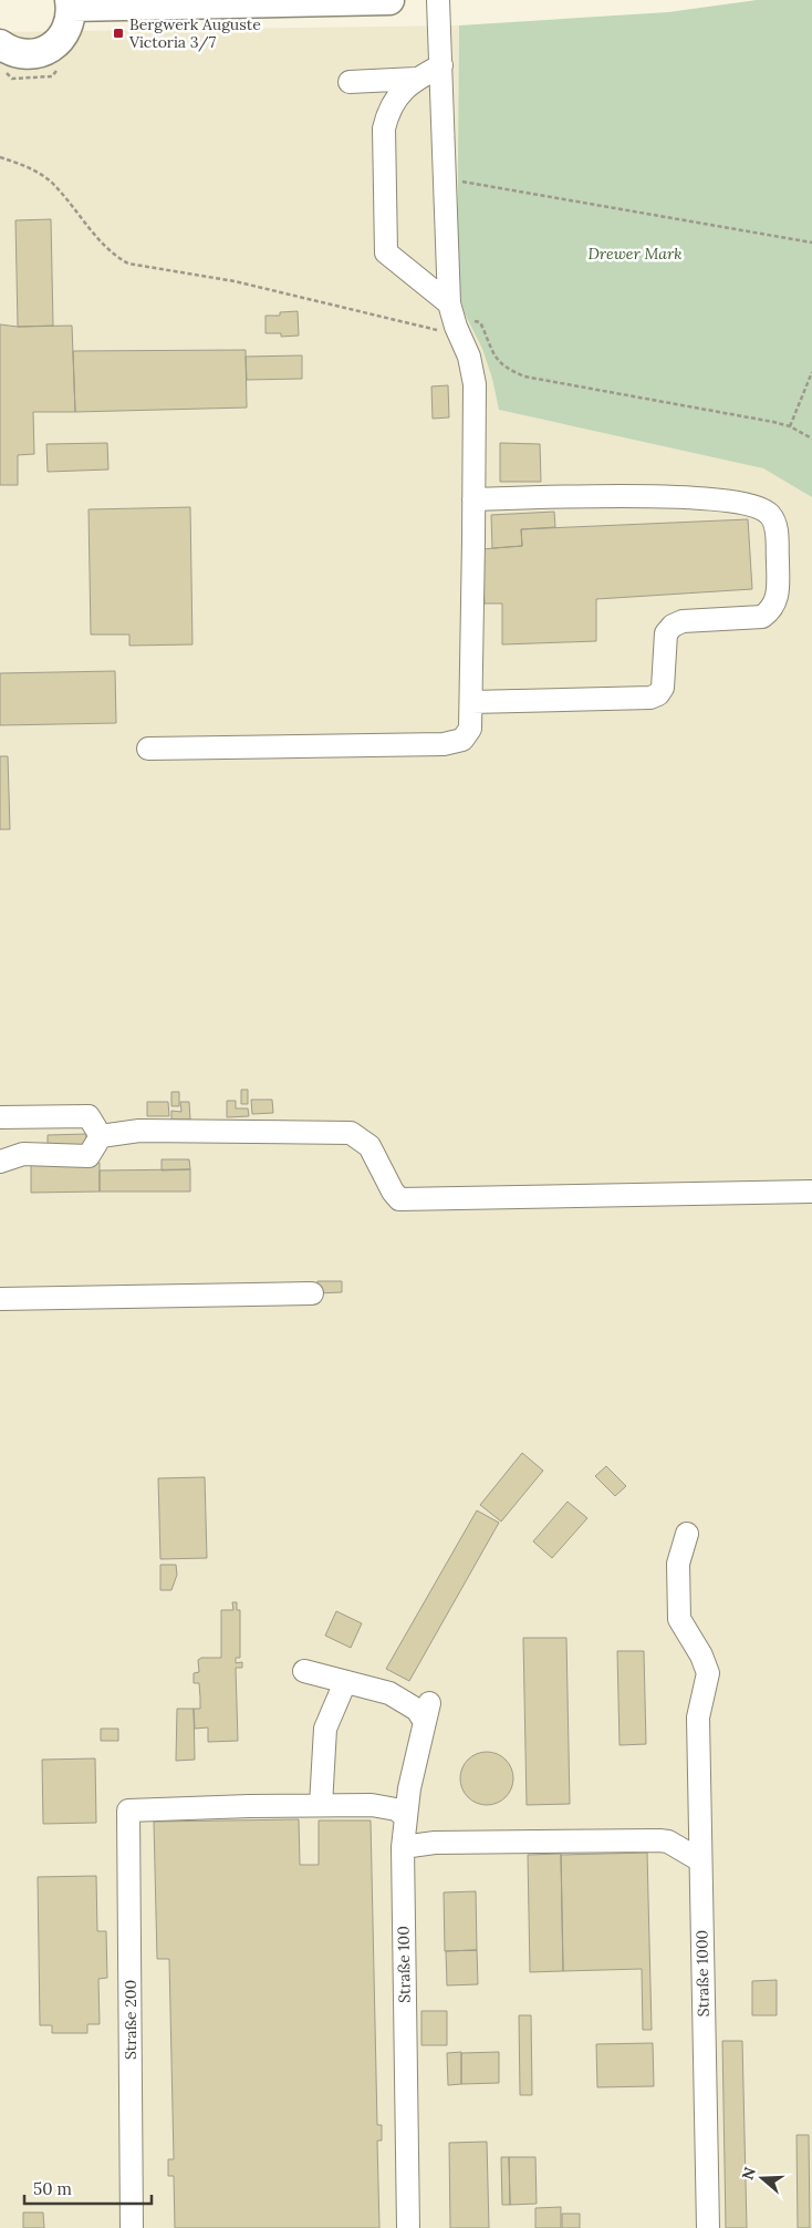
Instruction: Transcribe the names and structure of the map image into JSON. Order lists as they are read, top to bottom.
{
  "streets": {
    "street": ["Straße 100", "Straße 1000", "Straße 200"]
  },
  "parks": ["Drewer Mark"],
  "places": {
    "transit": ["Bergwerk Auguste Victoria 3/7"]
  },
  "scale_bar": "50 m",
  "north": "left"
}
